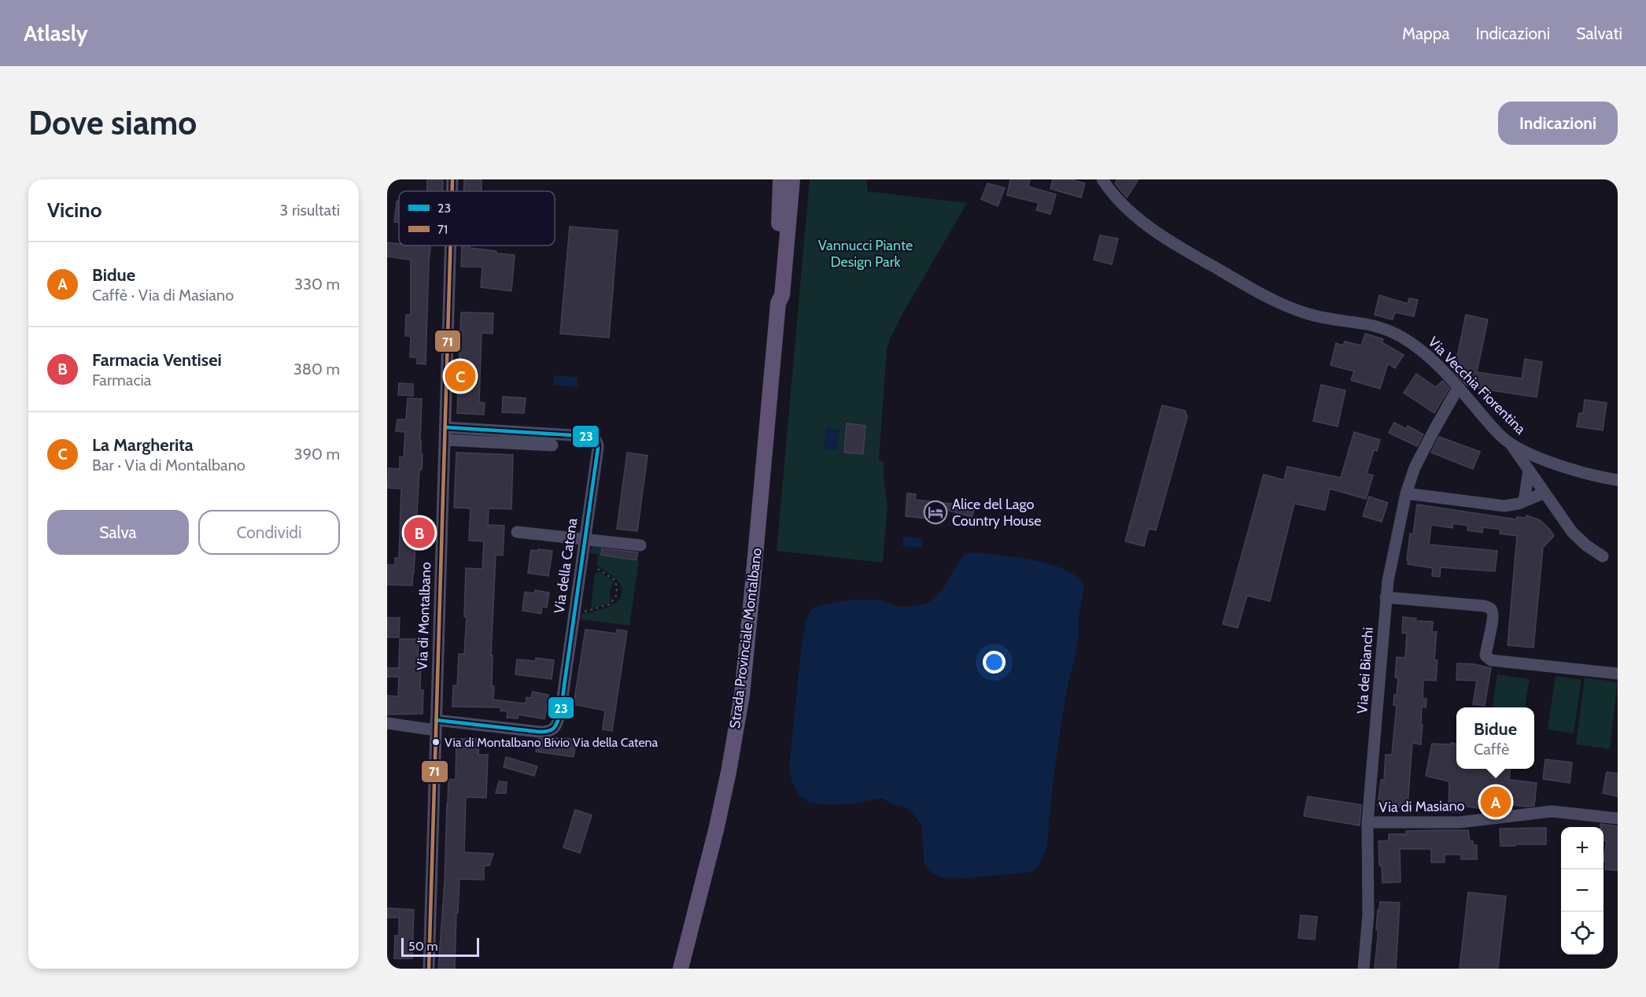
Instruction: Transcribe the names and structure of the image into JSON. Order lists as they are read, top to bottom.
{
  "streets": {
    "main road": ["Strada Provinciale Montalbano"],
    "street": [
      "Via Vecchia Fiorentina",
      "Via della Catena",
      "Via di Montalbano",
      "Via dei Bianchi",
      "Via di Masiano"
    ]
  },
  "crossings": [
    ["Via Vecchia Fiorentina", "Via dei Bianchi"],
    ["Via della Catena", "Via di Montalbano"],
    ["Via dei Bianchi", "Via di Masiano"]
  ],
  "parks": ["Vannucci Piante Design Park"],
  "places": {
    "hotel": ["Alice del Lago Country House"],
    "other": ["Via di Montalbano Bivio Via della Catena"]
  },
  "lines": ["transit line 71", "transit line 23"],
  "legend": ["23", "71"],
  "scale_bar": "50 m",
  "page": {
    "header": "Atlasly",
    "nav": ["Mappa", "Indicazioni", "Salvati"],
    "buttons": [
      "Indicazioni",
      ["Salva", "Condividi"]
    ],
    "title": "Dove siamo",
    "heading": ["Vicino", "3 risultati"],
    "list": [
      {
        "mark": "A",
        "name": "Bidue",
        "note": "Caffè · Via di Masiano",
        "value": "330 m"
      },
      {
        "mark": "B",
        "name": "Farmacia Ventisei",
        "note": "Farmacia",
        "value": "380 m"
      },
      {
        "mark": "C",
        "name": "La Margherita",
        "note": "Bar · Via di Montalbano",
        "value": "390 m"
      }
    ],
    "pins": ["C", "B", "A"],
    "popup": ["Bidue", "Caffè"],
    "map_buttons": ["+", "−"],
    "scale": "50 m"
  }
}
